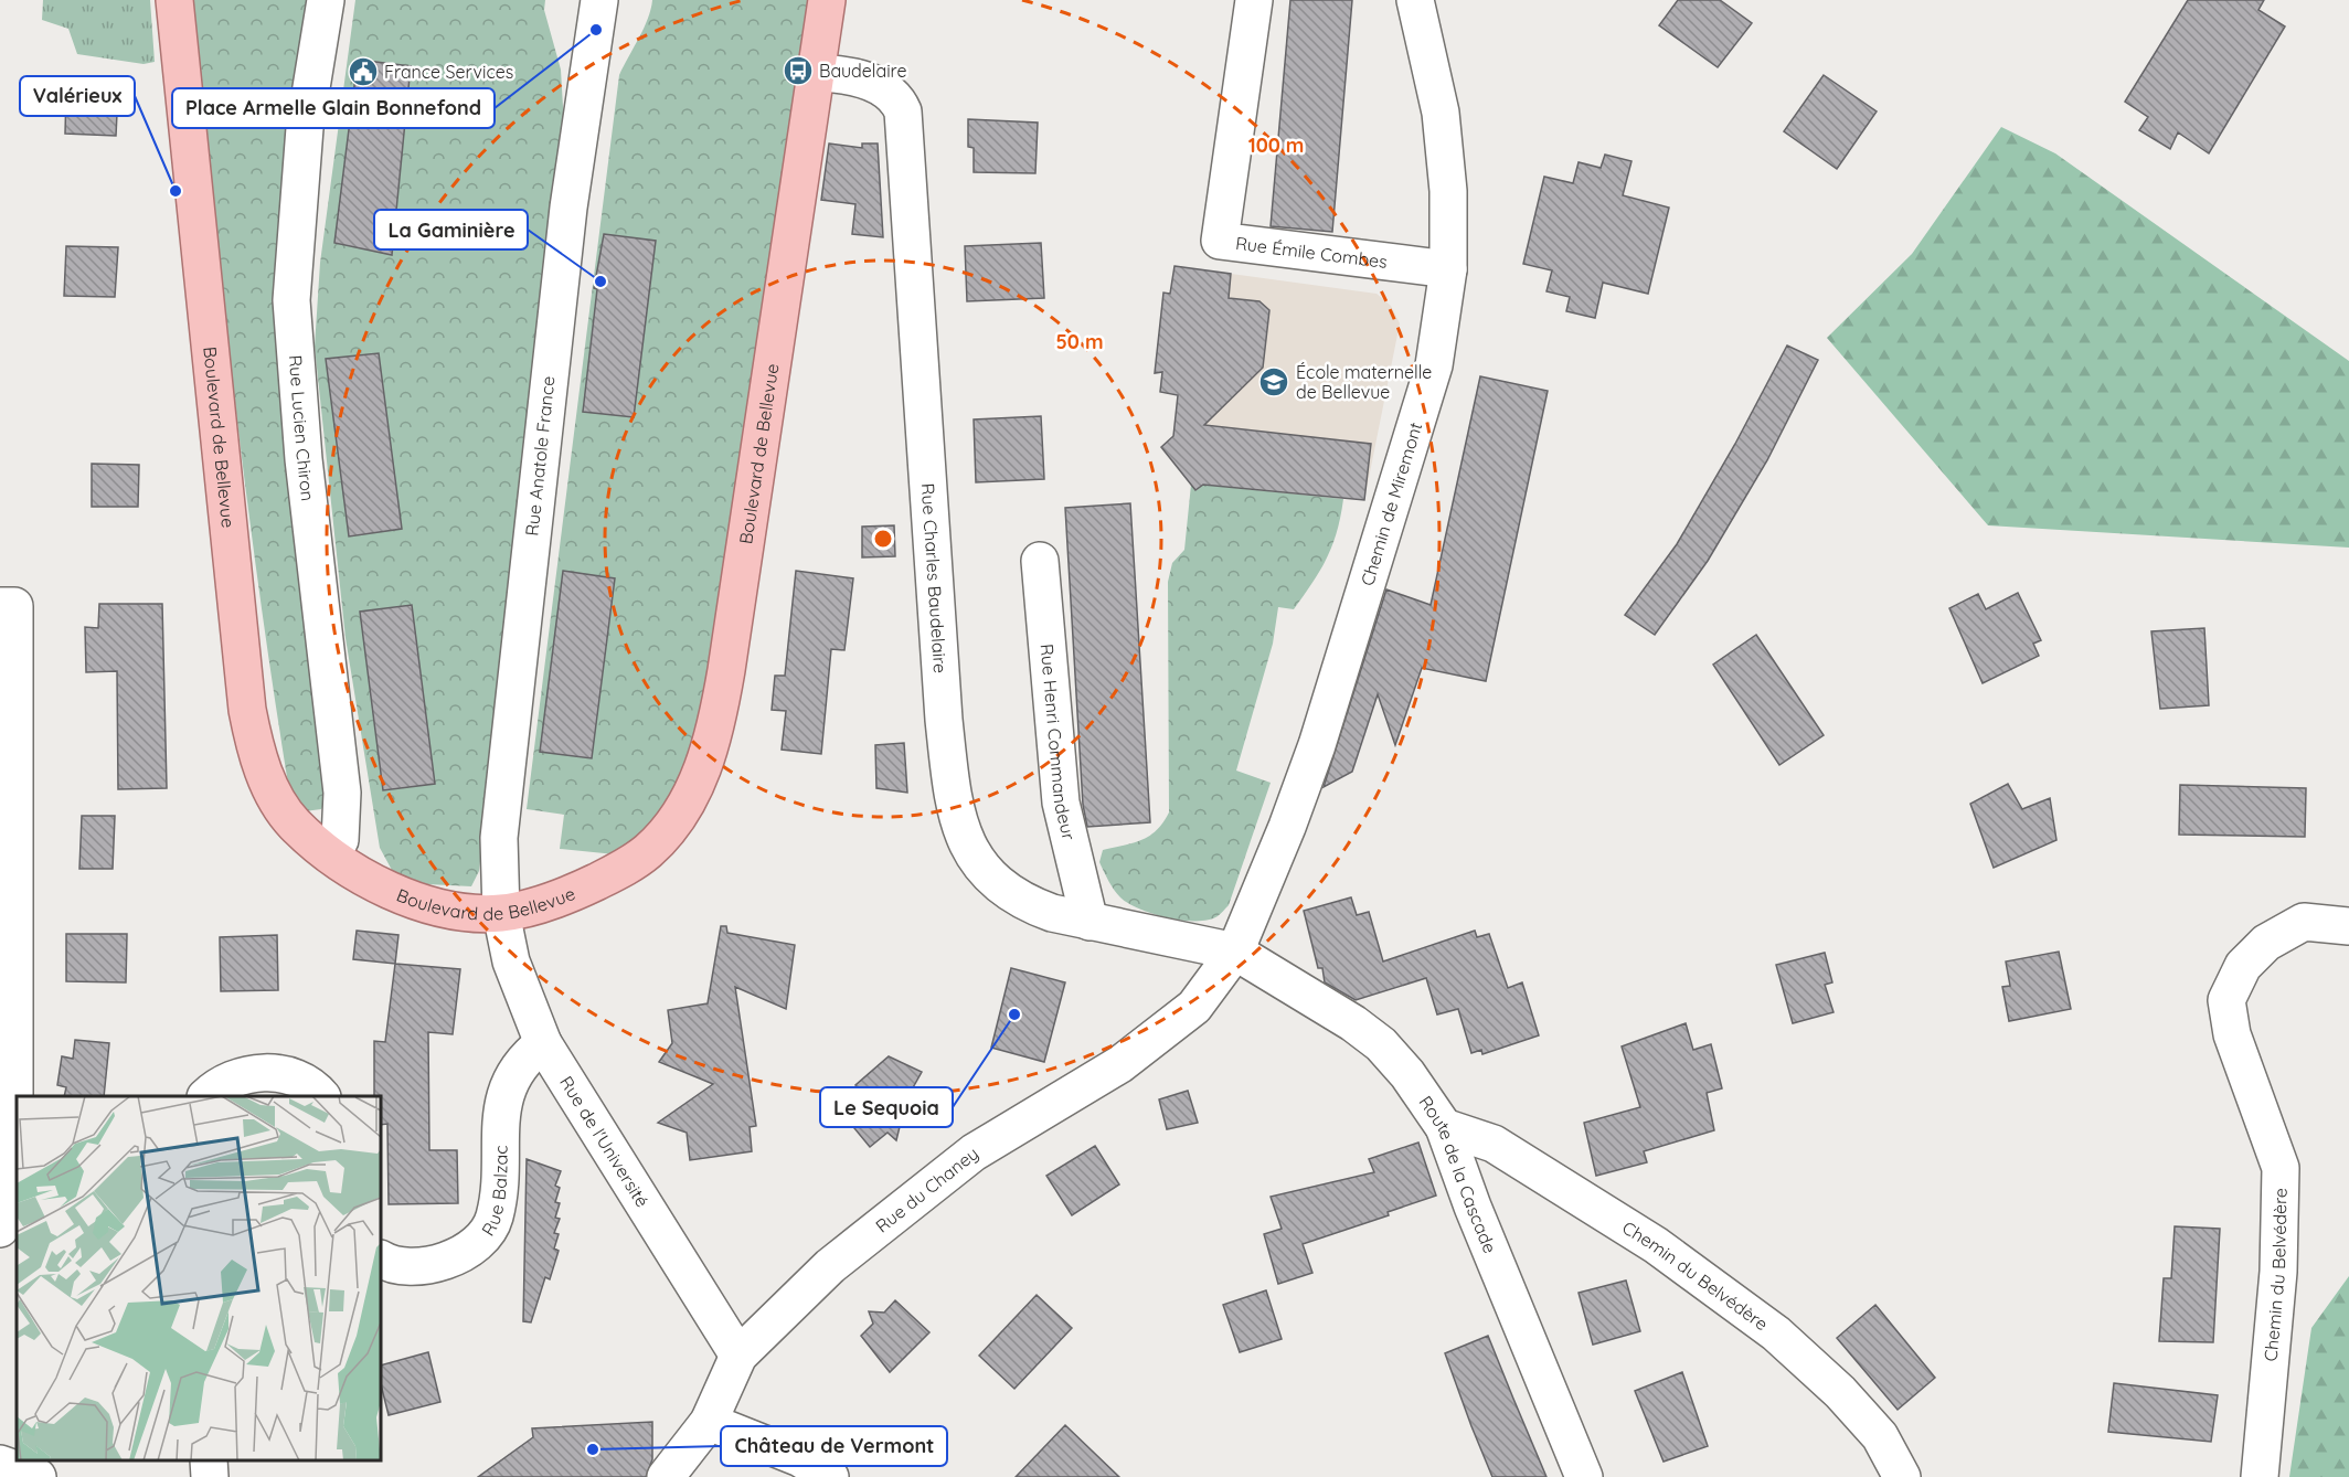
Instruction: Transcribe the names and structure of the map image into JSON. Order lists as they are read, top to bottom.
{
  "streets": {
    "main road": ["Boulevard de Bellevue"],
    "street": [
      "Rue Émile Combes",
      "Rue Lucien Chiron",
      "Rue Anatole France",
      "Chemin de Miremont",
      "Rue Charles Baudelaire",
      "Rue Henri Commandeur",
      "Rue de l'Université",
      "Route de la Cascade",
      "Rue Balzac",
      "Rue du Chaney",
      "Chemin du Belvédère"
    ]
  },
  "crossings": [
    ["Rue Émile Combes", "Chemin de Miremont"],
    ["Rue Lucien Chiron", "Boulevard de Bellevue"],
    ["Boulevard de Bellevue", "Rue Anatole France"],
    ["Boulevard de Bellevue", "Rue Charles Baudelaire"],
    ["Boulevard de Bellevue", "Rue de l'Université"],
    ["Rue Anatole France", "Rue de l'Université"],
    ["Chemin de Miremont", "Rue Charles Baudelaire"],
    ["Chemin de Miremont", "Route de la Cascade"],
    ["Chemin de Miremont", "Rue du Chaney"],
    ["Rue Charles Baudelaire", "Rue Henri Commandeur"],
    ["Rue Charles Baudelaire", "Route de la Cascade"],
    ["Rue Charles Baudelaire", "Rue du Chaney"],
    ["Rue de l'Université", "Rue Balzac"],
    ["Rue de l'Université", "Rue du Chaney"],
    ["Route de la Cascade", "Rue du Chaney"],
    ["Route de la Cascade", "Chemin du Belvédère"]
  ],
  "places": {
    "other": [
      "Place Armelle Glain Bonnefond",
      "Valérieux",
      "La Gaminière",
      "Le Sequoia",
      "Château de Vermont"
    ],
    "bus stop": ["Baudelaire"],
    "public building": ["France Services"],
    "school or university": ["École maternelle de Bellevue"]
  },
  "rings": ["100 m", "50 m"]
}
